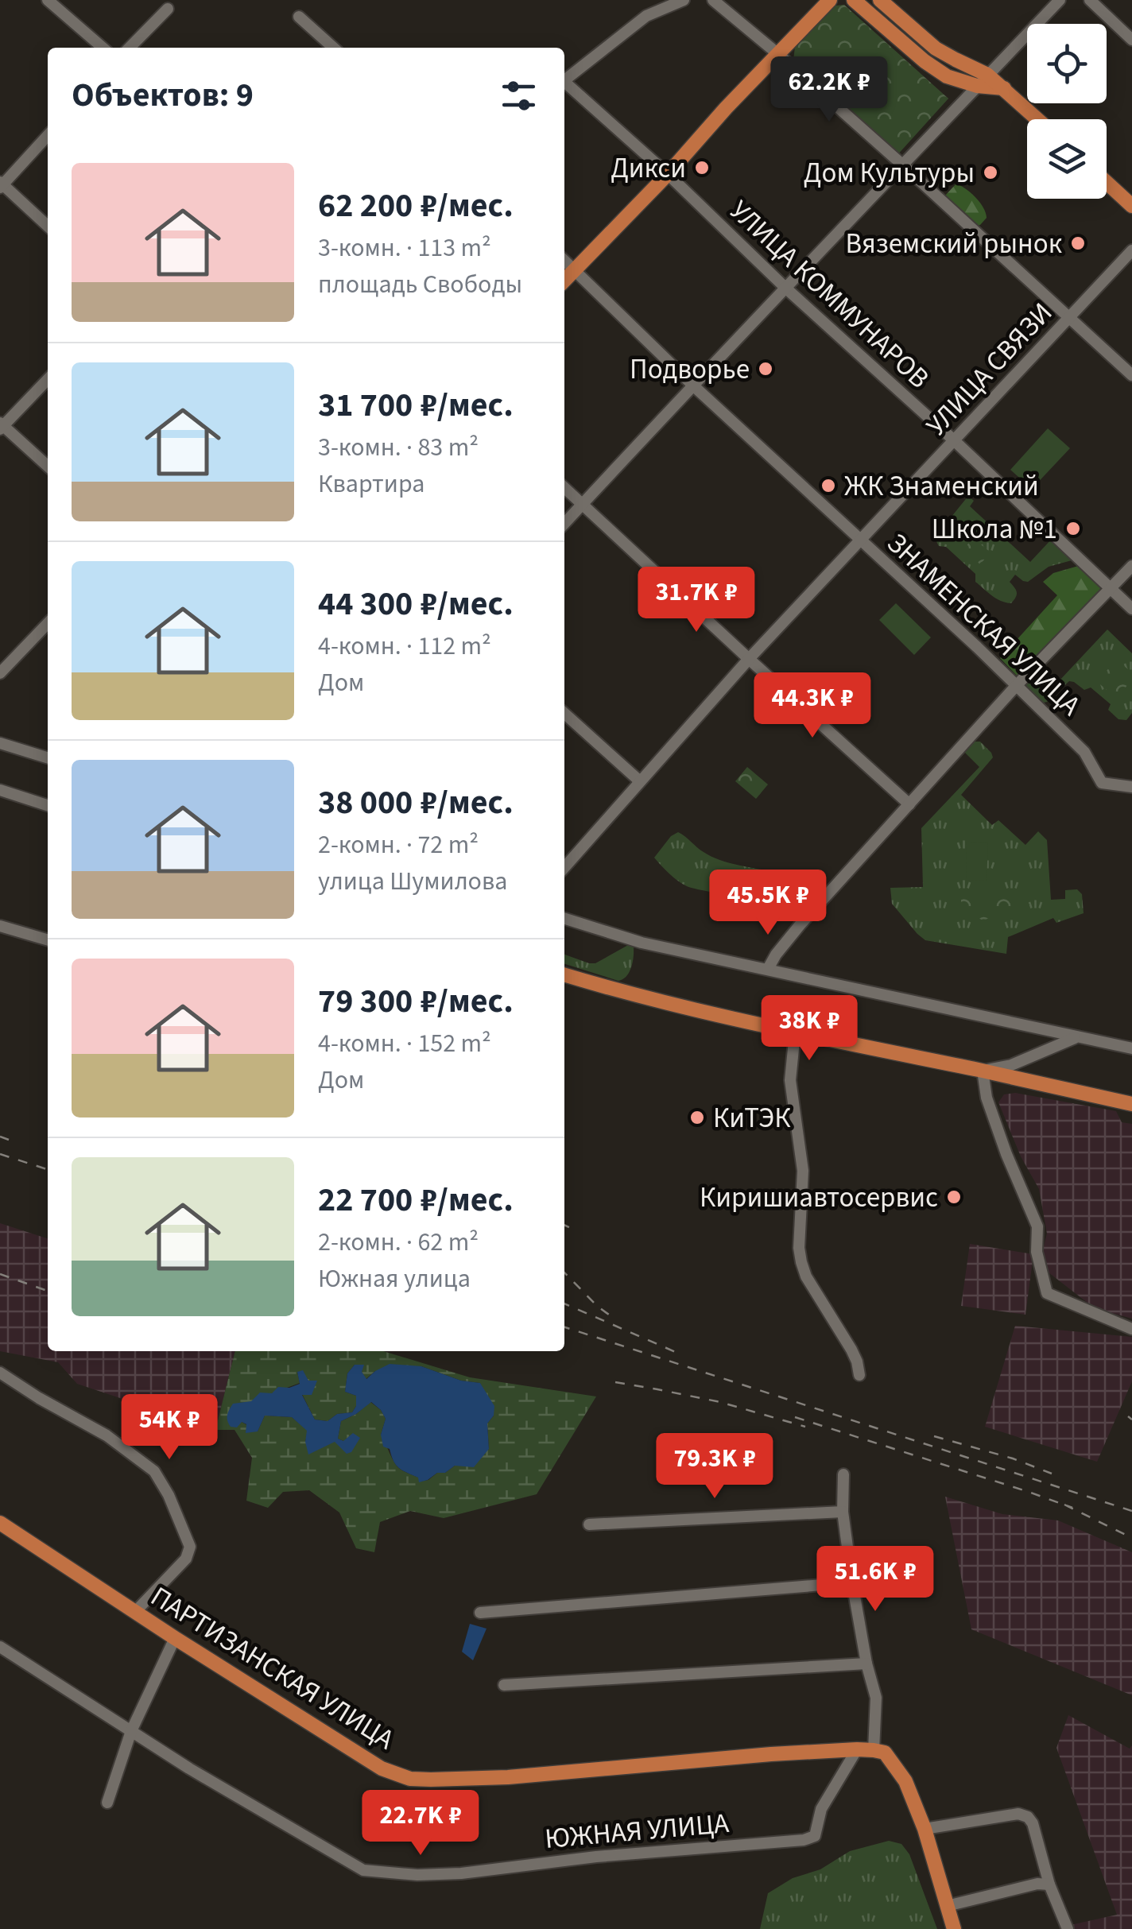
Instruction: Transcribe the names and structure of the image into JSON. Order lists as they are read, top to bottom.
{
  "streets": {
    "main road": ["ПАРТИЗАНСКАЯ УЛИЦА"],
    "street": [
      "УЛИЦА КОММУНАРОВ",
      "УЛИЦА СВЯЗИ",
      "ЗНАМЕНСКАЯ УЛИЦА",
      "ЮЖНАЯ УЛИЦА"
    ]
  },
  "crossings": [
    ["УЛИЦА КОММУНАРОВ", "УЛИЦА СВЯЗИ"],
    ["УЛИЦА СВЯЗИ", "ЗНАМЕНСКАЯ УЛИЦА"],
    ["ПАРТИЗАНСКАЯ УЛИЦА", "ЮЖНАЯ УЛИЦА"]
  ],
  "places": [
    "Дикси",
    "Дом Культуры",
    "Вяземский рынок",
    "Подворье",
    "ЖК Знаменский",
    "Школа №1",
    "КиТЭК",
    "Киришиавтосервис"
  ],
  "page": {
    "heading": "Объектов: 9",
    "price": [
      "62.2K ₽",
      "31.7K ₽",
      "44.3K ₽",
      "45.5K ₽",
      "38K ₽",
      "54K ₽",
      "79.3K ₽",
      "51.6K ₽",
      "22.7K ₽"
    ],
    "list": [
      {
        "name": "62 200 ₽/мес.",
        "note": "3-комн. · 113 m² · площадь Свободы"
      },
      {
        "name": "31 700 ₽/мес.",
        "note": "3-комн. · 83 m² · Квартира"
      },
      {
        "name": "44 300 ₽/мес.",
        "note": "4-комн. · 112 m² · Дом"
      },
      {
        "name": "38 000 ₽/мес.",
        "note": "2-комн. · 72 m² · улица Шумилова"
      },
      {
        "name": "79 300 ₽/мес.",
        "note": "4-комн. · 152 m² · Дом"
      },
      {
        "name": "22 700 ₽/мес.",
        "note": "2-комн. · 62 m² · Южная улица"
      }
    ]
  }
}
